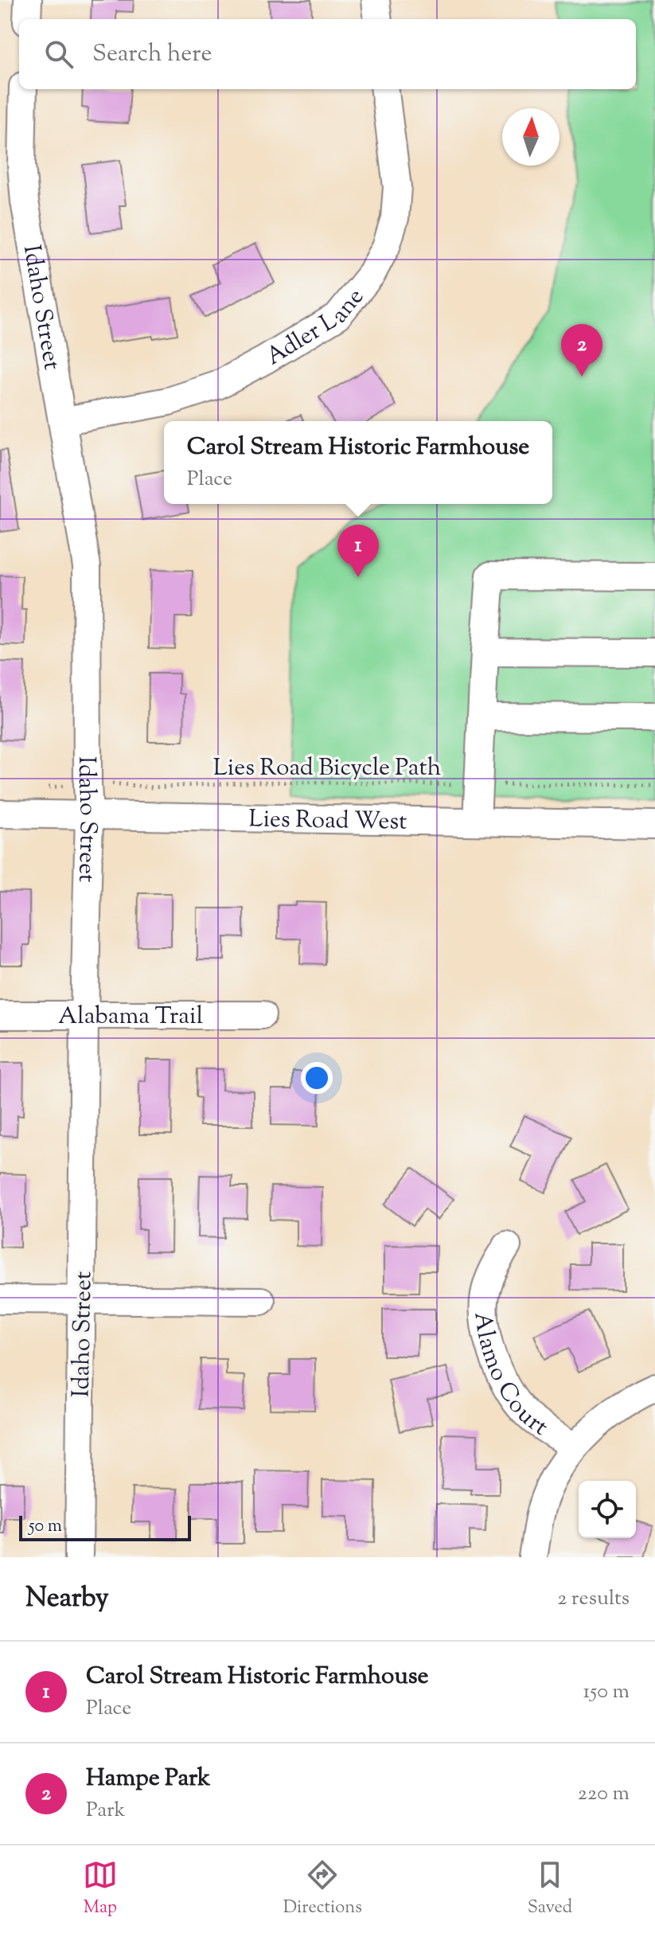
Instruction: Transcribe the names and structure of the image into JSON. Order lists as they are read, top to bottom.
{
  "streets": {
    "street": [
      "Idaho Street",
      "Adler Lane",
      "Lies Road West",
      "Alabama Trail",
      "Alamo Court"
    ],
    "path": ["Lies Road Bicycle Path"]
  },
  "crossings": [
    ["Idaho Street", "Adler Lane"],
    ["Idaho Street", "Lies Road Bicycle Path"],
    ["Idaho Street", "Lies Road West"],
    ["Idaho Street", "Alabama Trail"]
  ],
  "scale_bar": "50 m",
  "north": "top",
  "page": {
    "search": "Search here",
    "pins": ["2", "1"],
    "popup": ["Carol Stream Historic Farmhouse", "Place"],
    "scale": "50 m",
    "heading": ["Nearby", "2 results"],
    "list": [
      {
        "mark": "1",
        "name": "Carol Stream Historic Farmhouse",
        "note": "Place",
        "value": "150 m"
      },
      {
        "mark": "2",
        "name": "Hampe Park",
        "note": "Park",
        "value": "220 m"
      }
    ],
    "nav": ["Map", "Directions", "Saved"]
  }
}
